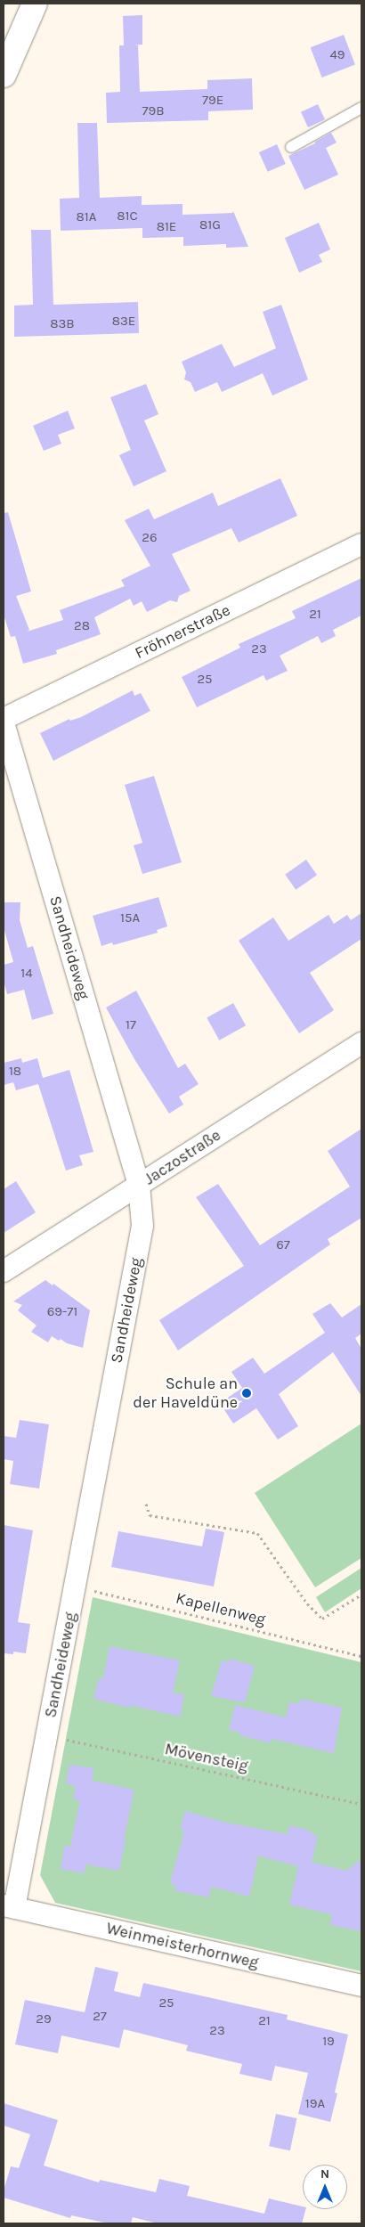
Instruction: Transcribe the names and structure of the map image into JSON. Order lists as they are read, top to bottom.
{
  "streets": {
    "street": [
      "Fröhnerstraße",
      "Sandheideweg",
      "Jaczostraße",
      "Weinmeisterhornweg"
    ],
    "path": ["Kapellenweg", "Mövensteig"]
  },
  "crossings": [
    ["Sandheideweg", "Jaczostraße"],
    ["Sandheideweg", "Kapellenweg"],
    ["Sandheideweg", "Mövensteig"],
    ["Sandheideweg", "Weinmeisterhornweg"]
  ],
  "places": ["Schule an der Haveldüne"],
  "house_numbers": [
    "49",
    "79E",
    "79B",
    "81C",
    "81A",
    "81G",
    "81E",
    "83E",
    "83B",
    "26",
    "21",
    "28",
    "23",
    "25",
    "15A",
    "14",
    "17",
    "18",
    "67",
    "69-71",
    "25",
    "27",
    "29",
    "21",
    "23",
    "19",
    "19A"
  ],
  "north": "top"
}
